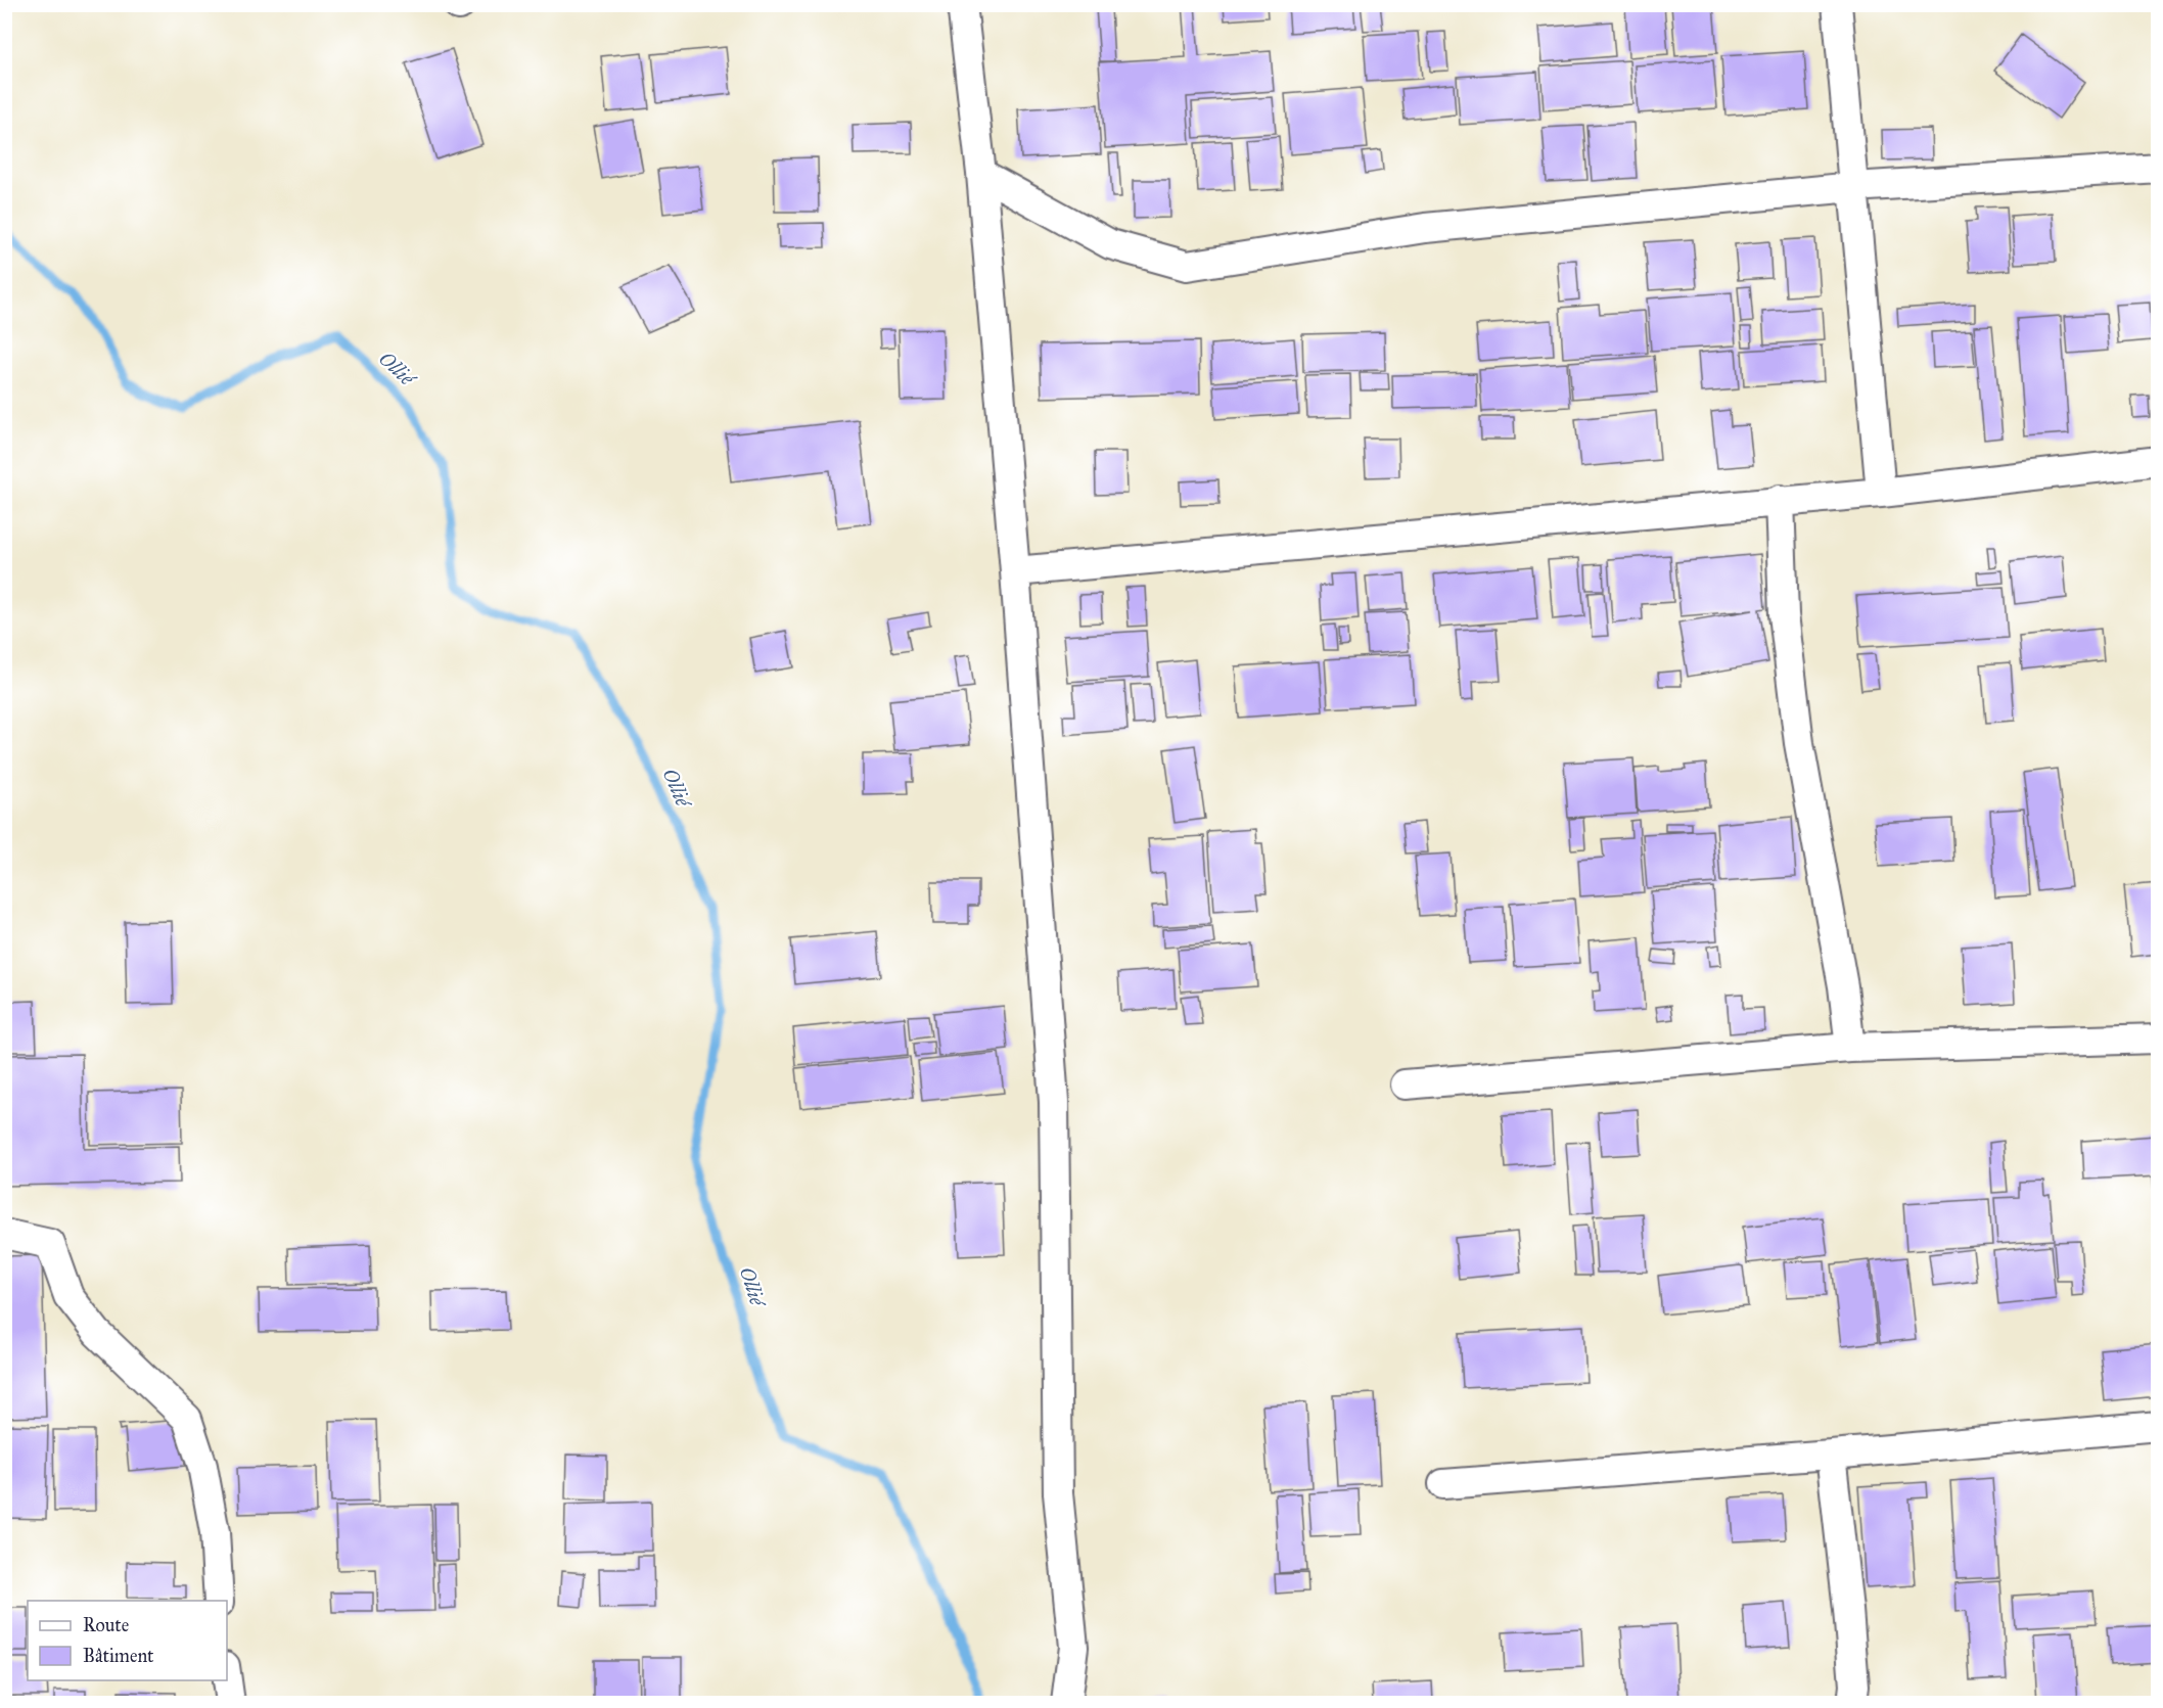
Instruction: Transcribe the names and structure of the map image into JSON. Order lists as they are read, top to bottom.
{
  "water": ["Ollié"],
  "legend": ["Route", "Bâtiment"]
}
